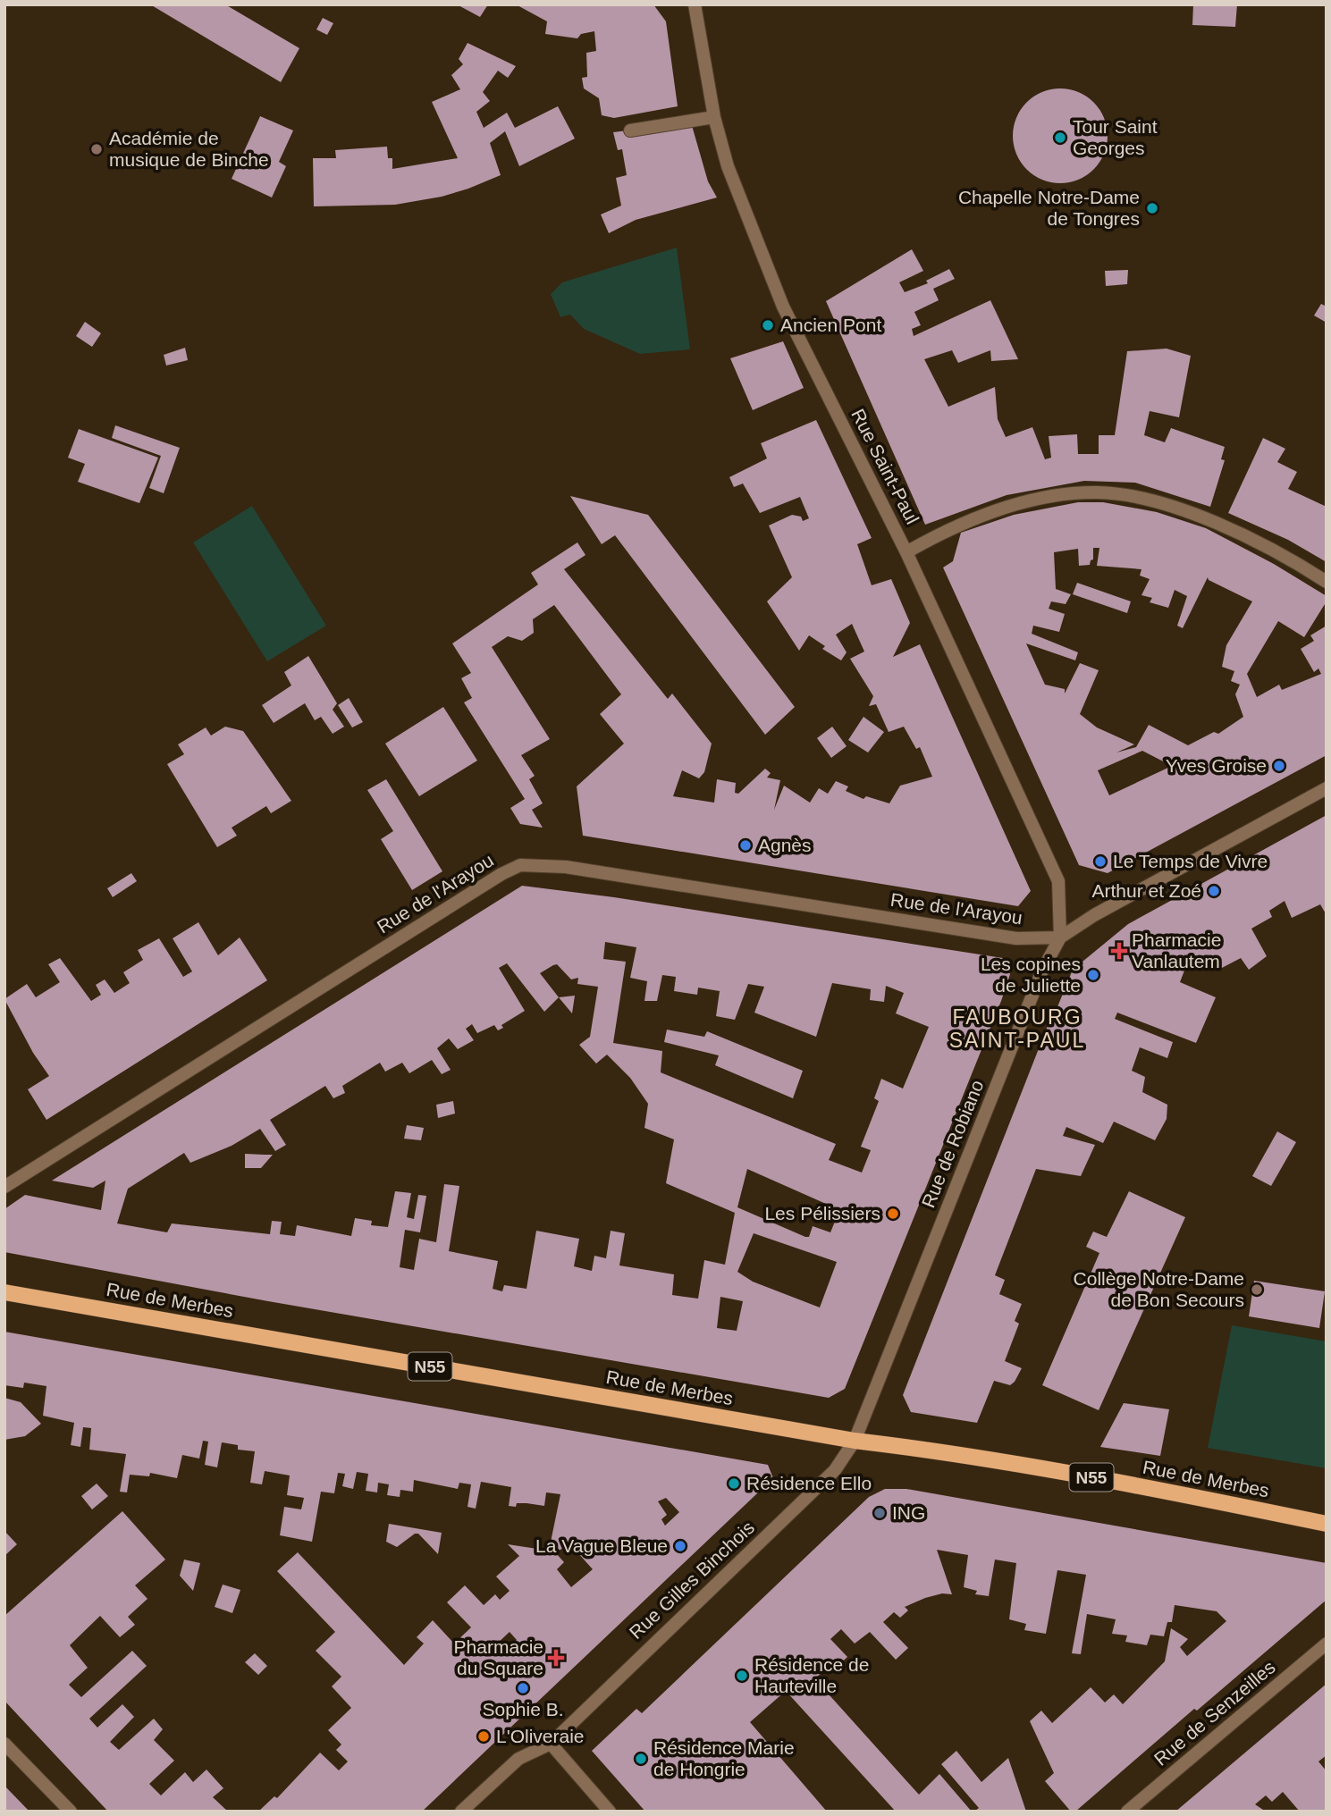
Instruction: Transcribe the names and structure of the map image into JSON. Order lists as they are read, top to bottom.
{
  "streets": {
    "main road": ["Rue de Merbes", "N55"],
    "street": [
      "Rue Saint-Paul",
      "Rue de l'Arayou",
      "Rue de Robiano",
      "Rue Gilles Binchois",
      "Rue de Senzeilles"
    ]
  },
  "crossings": [
    ["Rue Saint-Paul", "Rue de l'Arayou"],
    ["Rue Saint-Paul", "Rue de Robiano"],
    ["Rue de l'Arayou", "Rue de Robiano"],
    ["Rue de Robiano", "Rue de Merbes"],
    ["Rue de Robiano", "Rue Gilles Binchois"],
    ["Rue de Merbes", "Rue Gilles Binchois"]
  ],
  "districts": ["FAUBOURG SAINT-PAUL"],
  "places": {
    "other": [
      "Tour Saint Georges",
      "Académie de musique de Binche",
      "Chapelle Notre-Dame de Tongres",
      "Ancien Pont",
      "Yves Groise",
      "Agnès",
      "Le Temps de Vivre",
      "Arthur et Zoé",
      "Les copines de Juliette",
      "Les Pélissiers",
      "Collège Notre-Dame de Bon Secours",
      "Résidence Ello",
      "ING",
      "La Vague Bleue",
      "Résidence de Hauteville",
      "Sophie B.",
      "L'Oliveraie",
      "Résidence Marie de Hongrie"
    ],
    "health": ["Pharmacie Vanlautem", "Pharmacie du Square"]
  }
}
